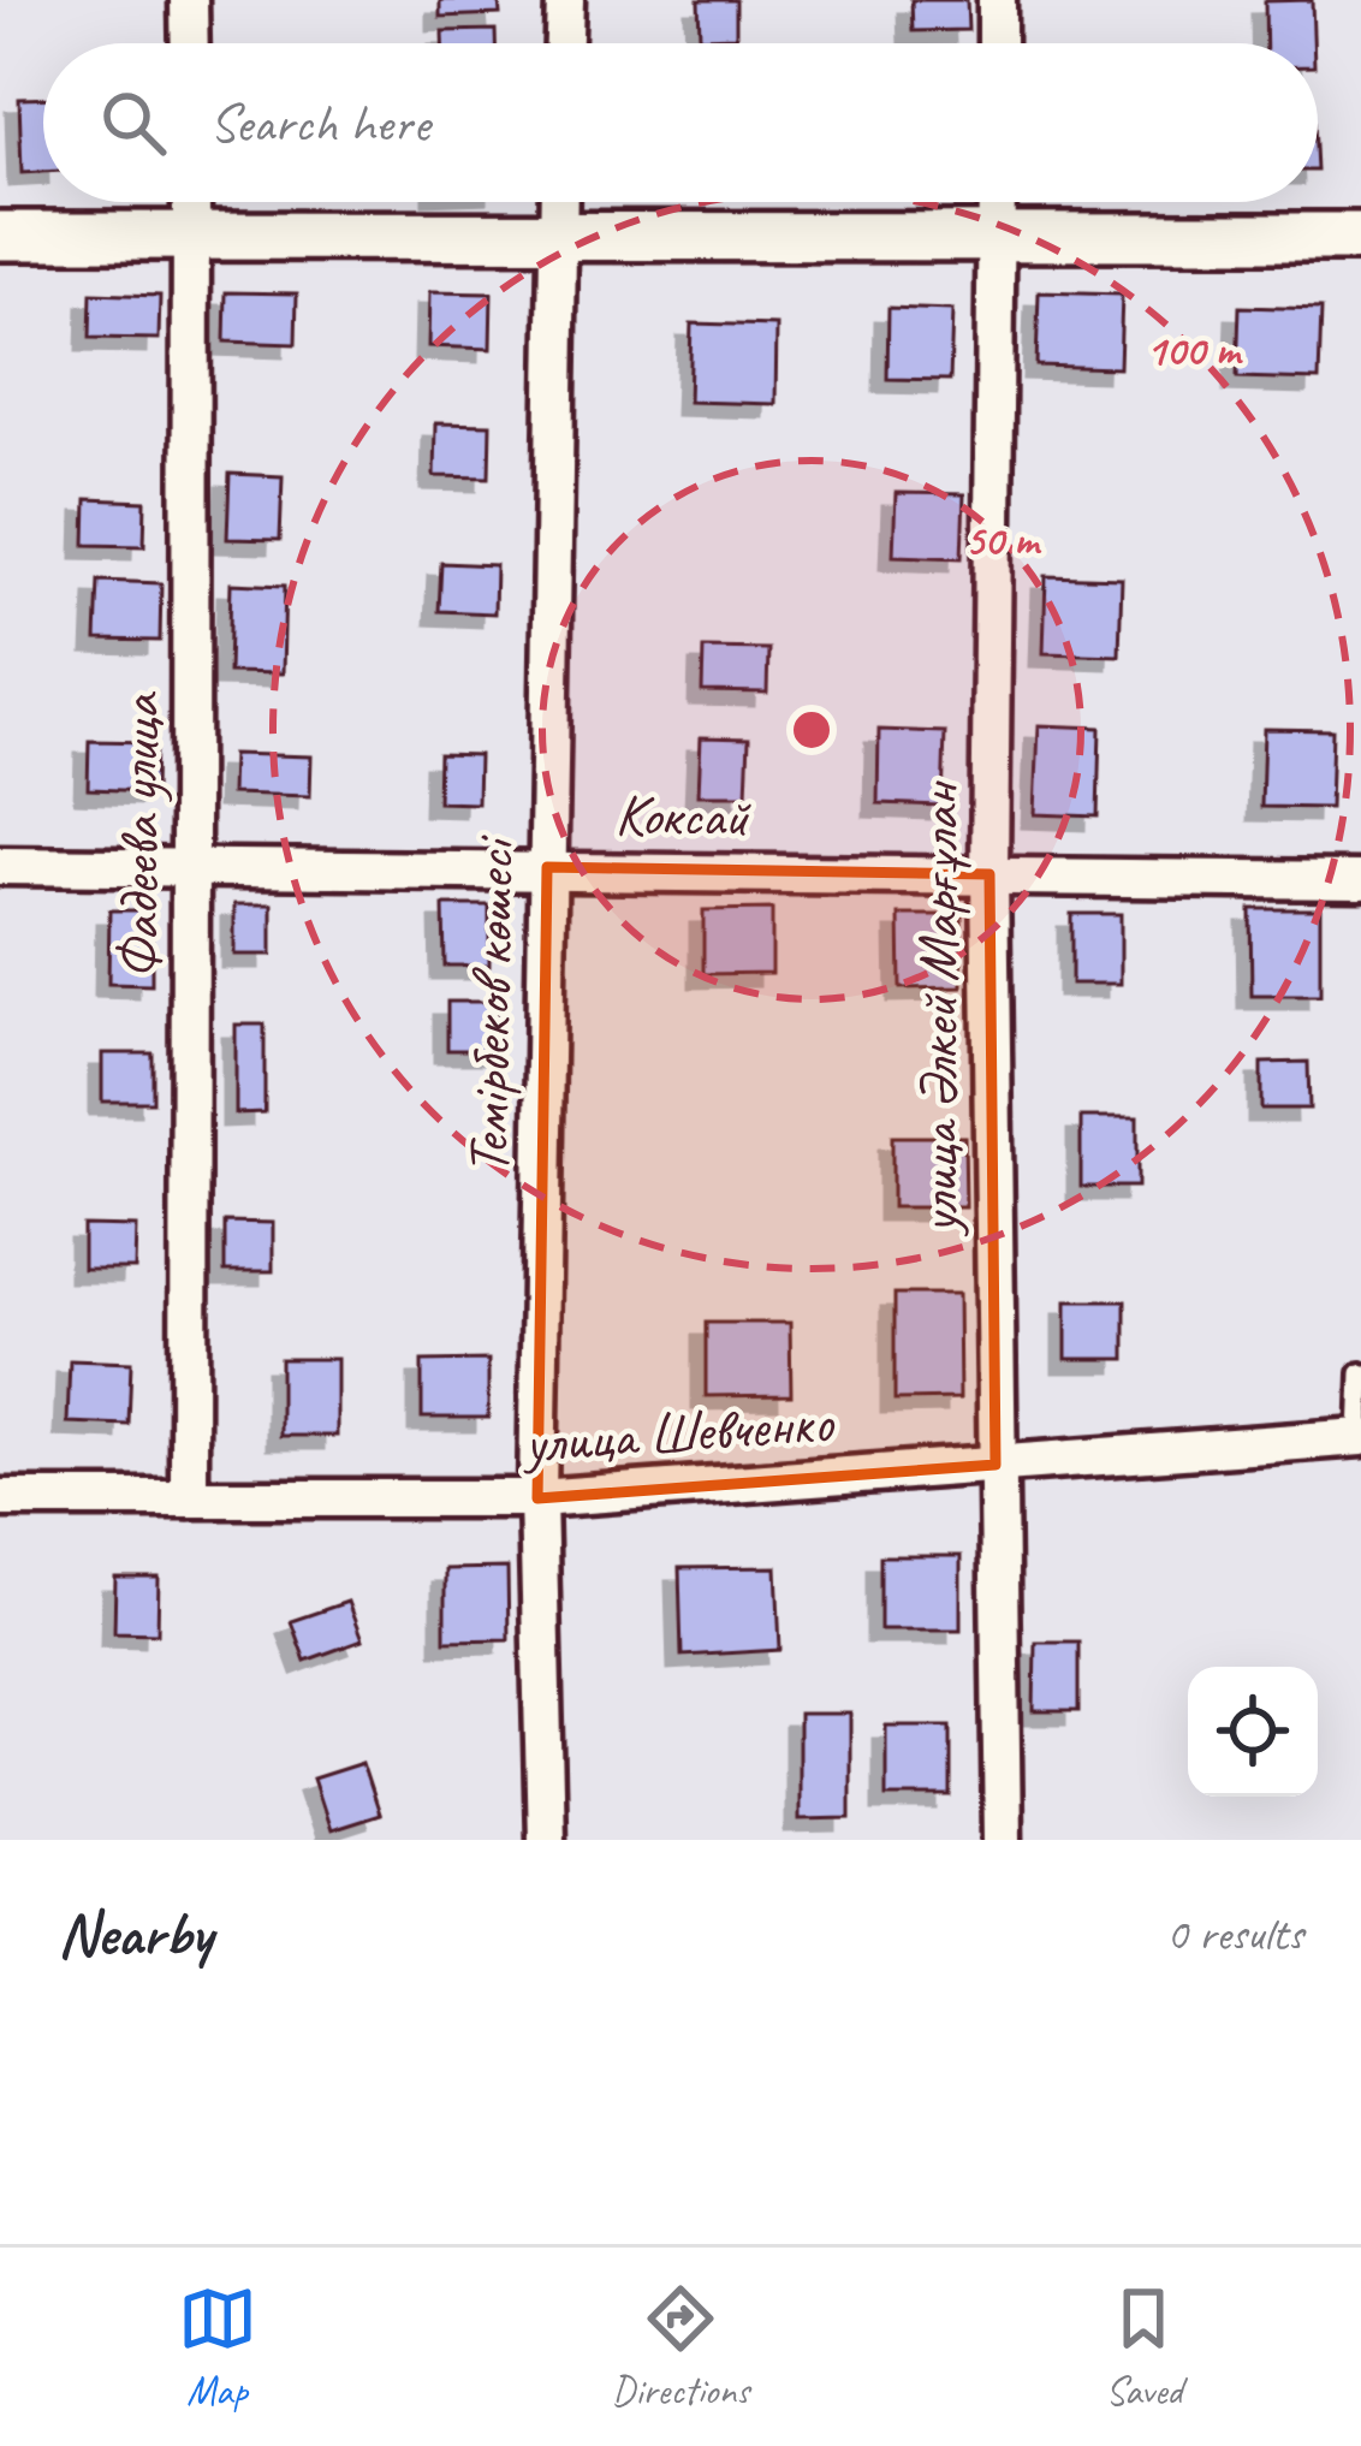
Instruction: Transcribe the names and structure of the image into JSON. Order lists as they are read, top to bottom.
{
  "streets": {
    "street": [
      "Коксай",
      "Фадеева улица",
      "Темірбеков көшесі",
      "улица Әлкей Марғұлан",
      "улица Шевченко"
    ]
  },
  "crossings": [
    ["Коксай", "Фадеева улица"],
    ["Коксай", "Темірбеков көшесі"],
    ["Коксай", "улица Әлкей Марғұлан"],
    ["Фадеева улица", "улица Шевченко"],
    ["Темірбеков көшесі", "улица Шевченко"],
    ["улица Әлкей Марғұлан", "улица Шевченко"]
  ],
  "page": {
    "search": "Search here",
    "heading": ["Nearby", "0 results"],
    "nav": ["Map", "Directions", "Saved"]
  },
  "rings": ["100 m", "50 m"]
}
